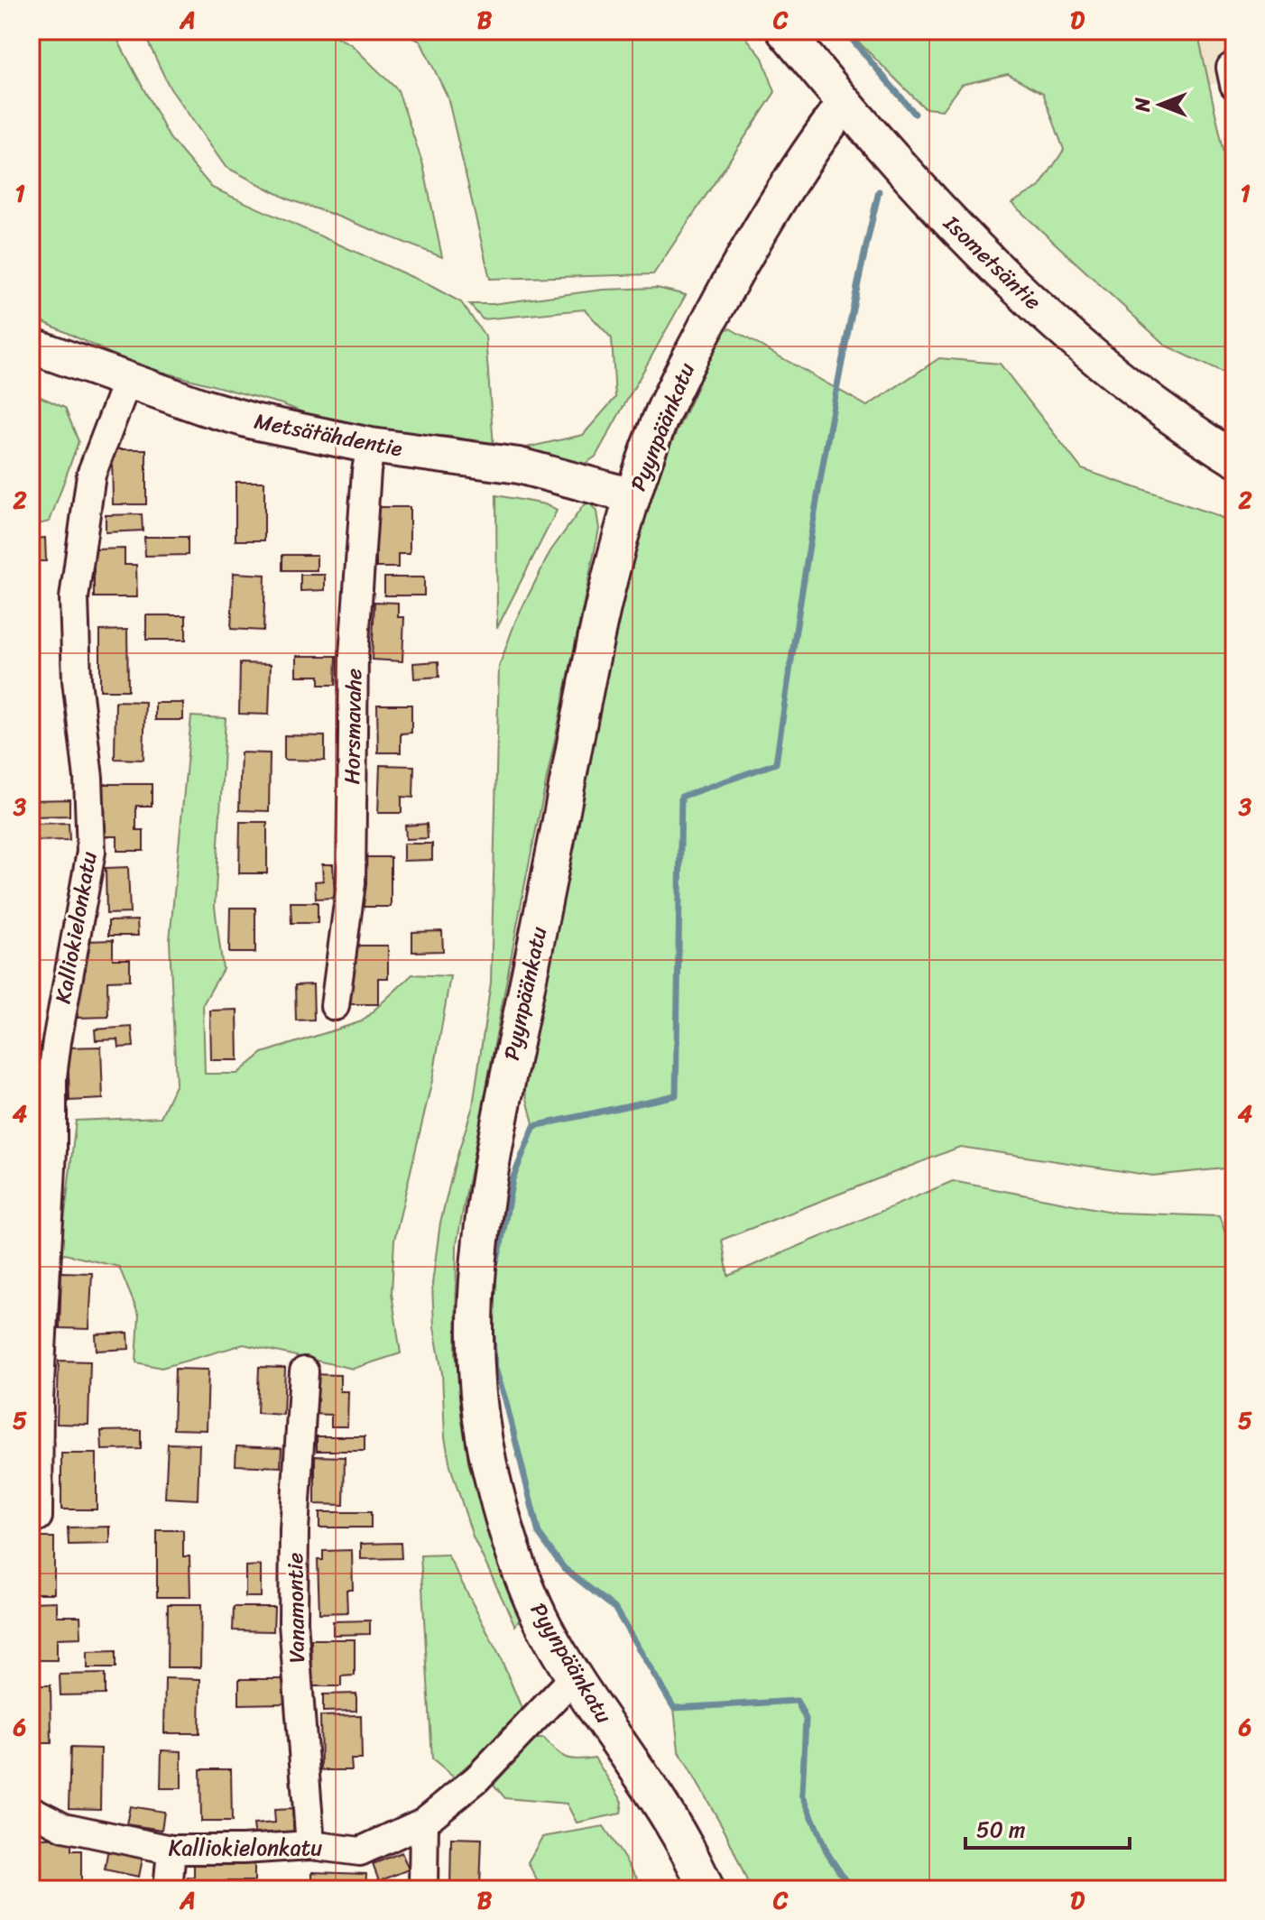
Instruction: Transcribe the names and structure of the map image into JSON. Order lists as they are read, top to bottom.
{
  "streets": {
    "main road": ["Isometsäntie", "Pyynpäänkatu", "Metsätähdentie"],
    "street": ["Horsmavahe", "Kalliokielonkatu", "Vanamontie"]
  },
  "crossings": [
    ["Isometsäntie", "Pyynpäänkatu"],
    ["Pyynpäänkatu", "Metsätähdentie"],
    ["Pyynpäänkatu", "Kalliokielonkatu"],
    ["Metsätähdentie", "Horsmavahe"],
    ["Metsätähdentie", "Kalliokielonkatu"],
    ["Kalliokielonkatu", "Vanamontie"]
  ],
  "scale_bar": "50 m",
  "north": "left",
  "grid": {
    "columns": [
      "A",
      "B",
      "C",
      "D"
    ],
    "rows": [
      "1",
      "2",
      "3",
      "4",
      "5",
      "6"
    ]
  }
}
